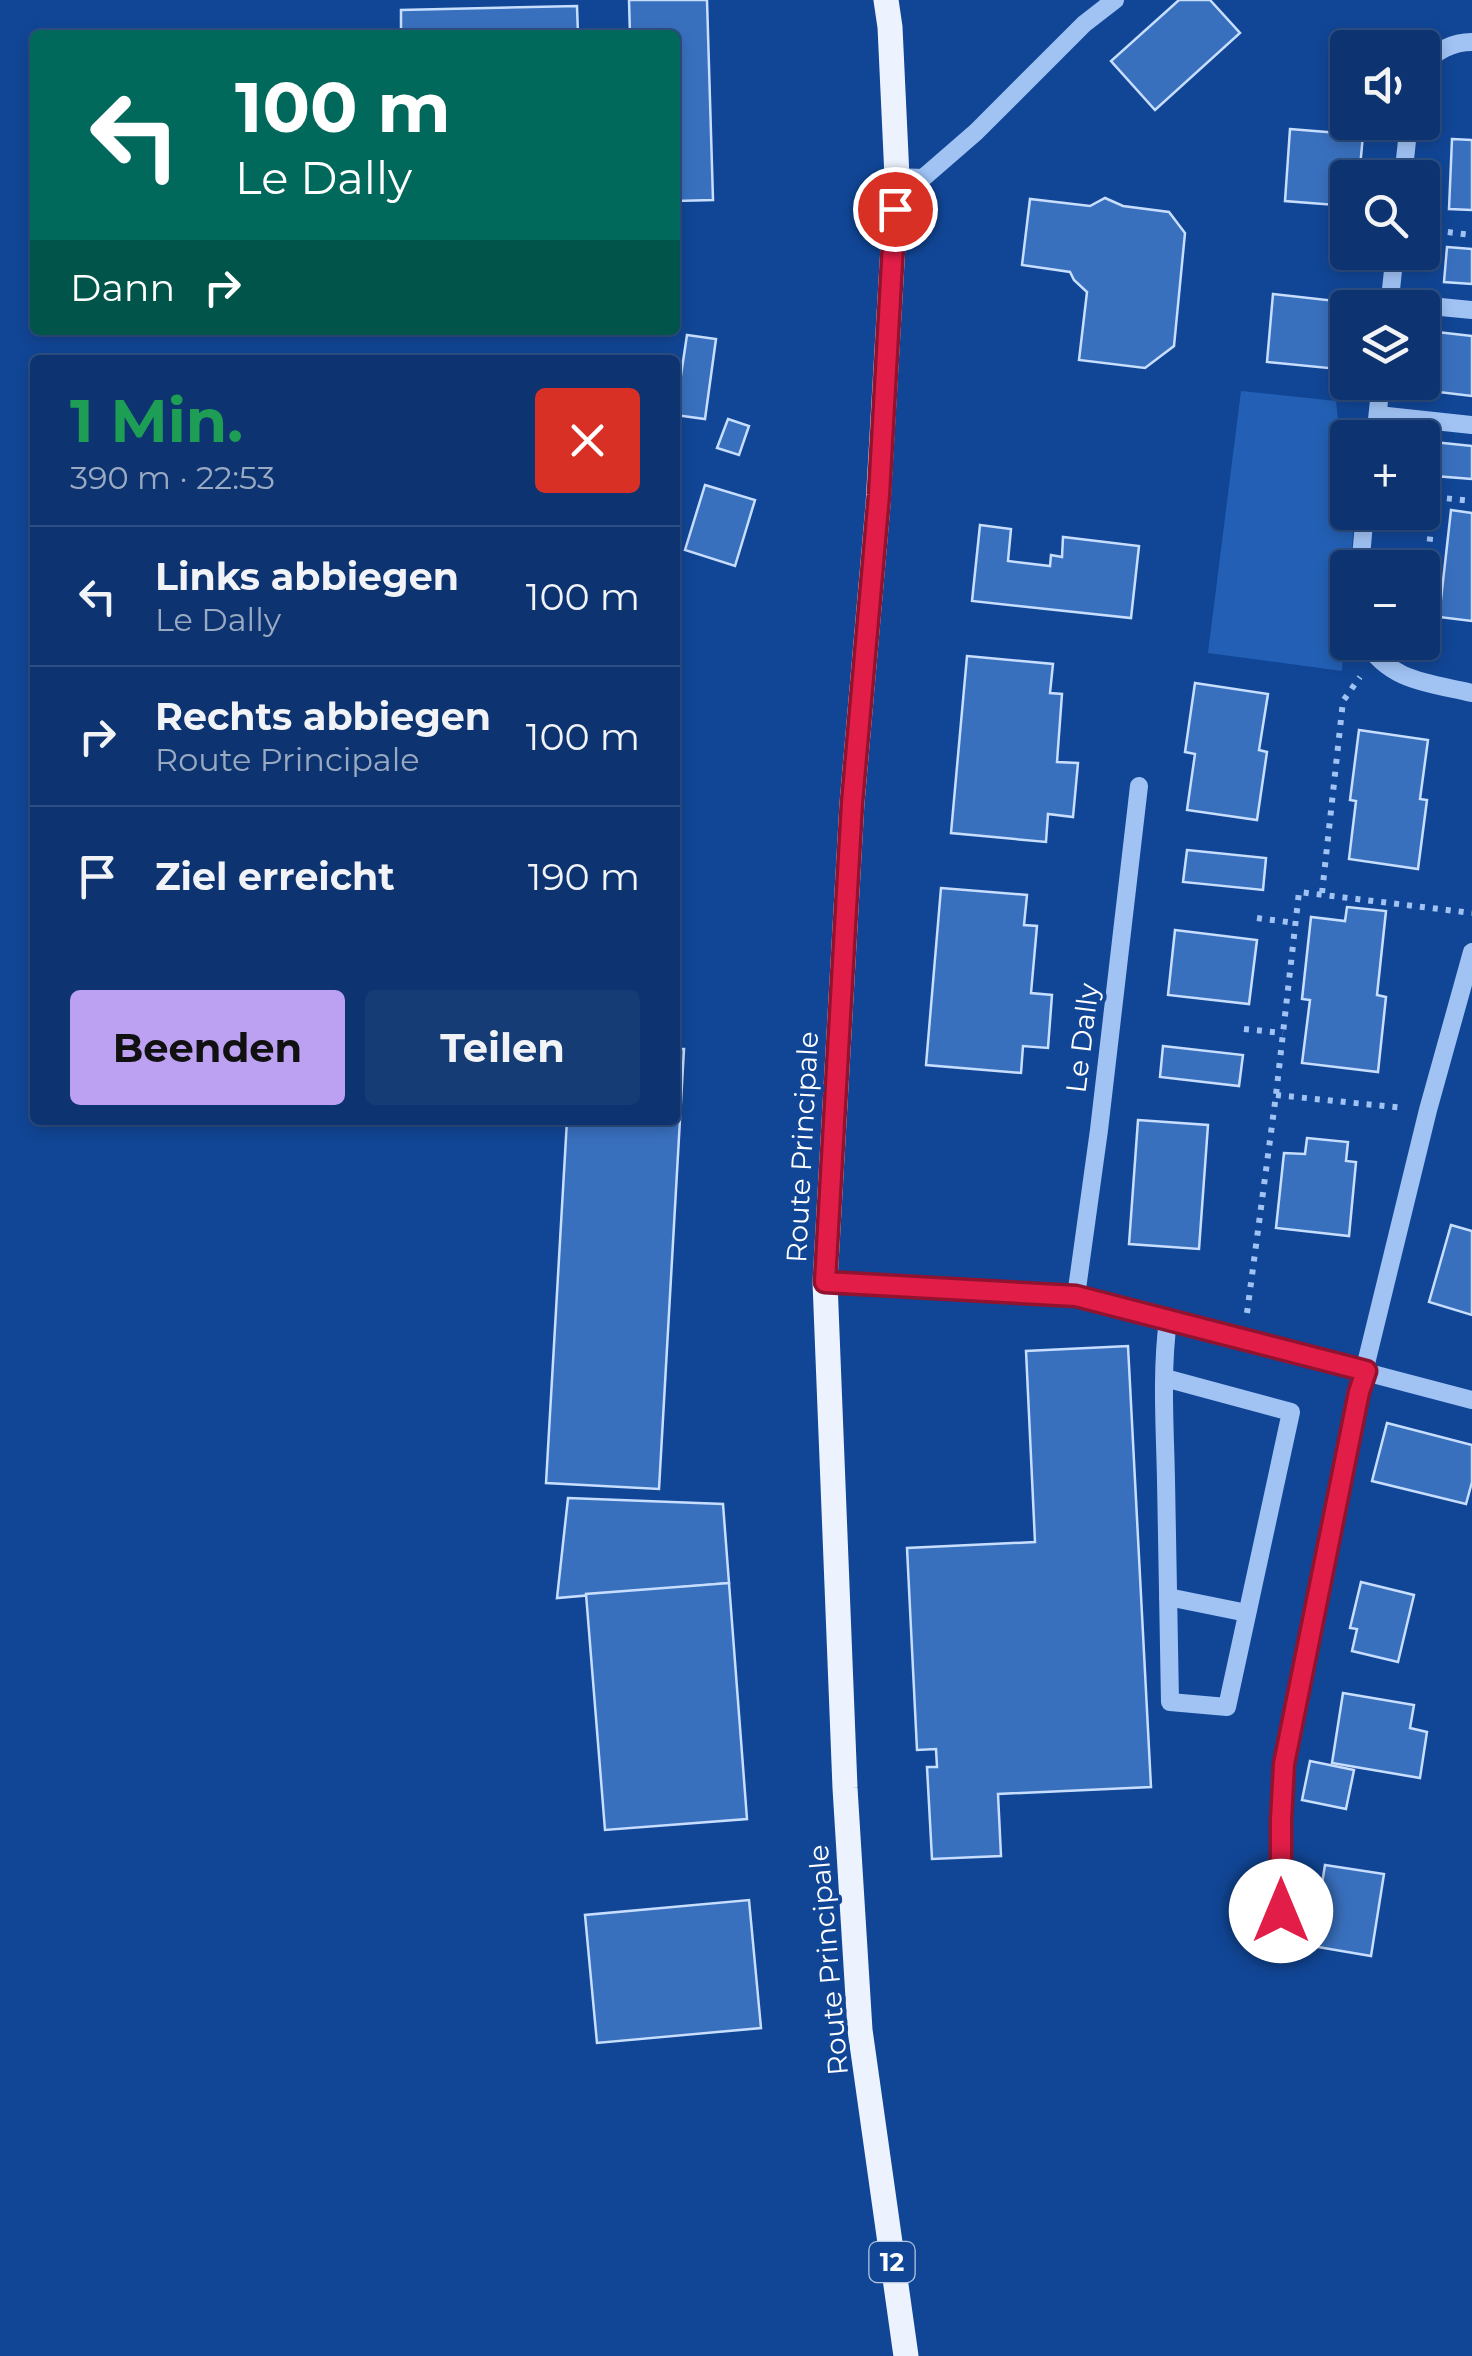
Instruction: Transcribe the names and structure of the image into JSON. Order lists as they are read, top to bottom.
{
  "streets": {
    "main road": ["Route Principale", "12"],
    "street": ["Le Dally"]
  },
  "page": {
    "map_buttons": ["+", "−"],
    "turn": ["100 m", "Le Dally"],
    "then": "Dann",
    "heading": ["1 Min.", "390 m · 22:53"],
    "list": [
      {
        "name": "Links abbiegen",
        "note": "Le Dally",
        "value": "100 m"
      },
      {
        "name": "Rechts abbiegen",
        "note": "Route Principale",
        "value": "100 m"
      },
      {
        "name": "Ziel erreicht",
        "value": "190 m"
      }
    ],
    "buttons": ["Beenden", "Teilen"]
  }
}
